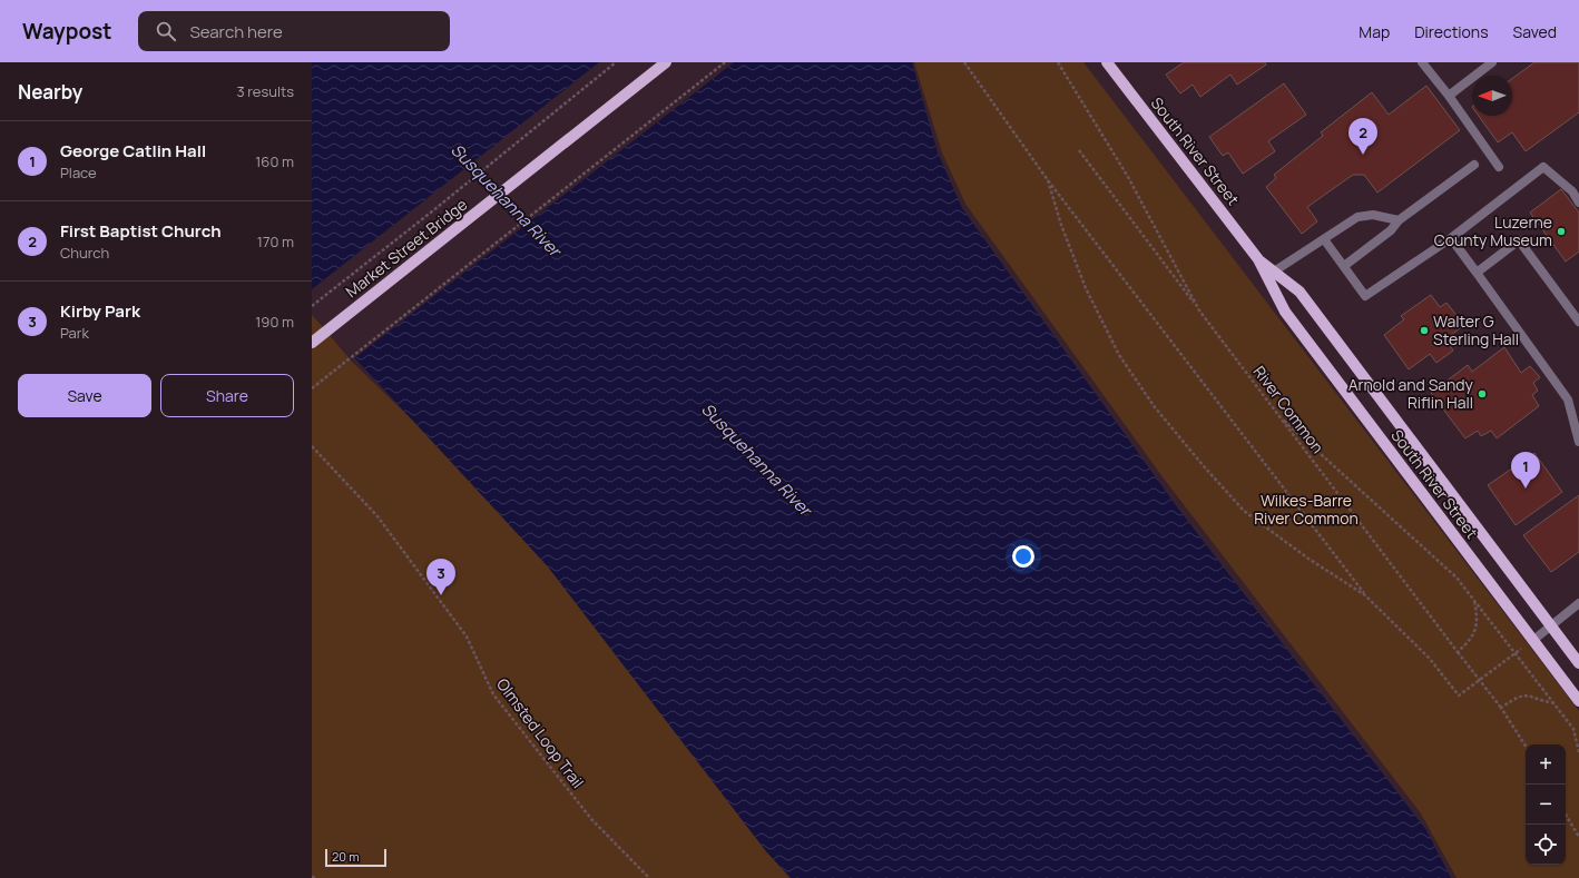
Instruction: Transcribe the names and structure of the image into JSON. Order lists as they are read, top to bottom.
{
  "streets": {
    "main road": ["South River Street", "Market Street Bridge"],
    "path": ["River Common", "Olmsted Loop Trail"]
  },
  "water": ["Susquehanna River"],
  "parks": ["Wilkes-Barre River Common"],
  "places": ["Luzerne County Museum", "Walter G Sterling Hall", "Arnold and Sandy Riflin Hall"],
  "scale_bar": "20 m",
  "north": "left",
  "page": {
    "header": "Waypost",
    "search": "Search here",
    "nav": ["Map", "Directions", "Saved"],
    "heading": ["Nearby", "3 results"],
    "pins": ["2", "1", "3"],
    "list": [
      {
        "mark": "1",
        "name": "George Catlin Hall",
        "note": "Place",
        "value": "160 m"
      },
      {
        "mark": "2",
        "name": "First Baptist Church",
        "note": "Church",
        "value": "170 m"
      },
      {
        "mark": "3",
        "name": "Kirby Park",
        "note": "Park",
        "value": "190 m"
      }
    ],
    "buttons": ["Save", "Share"],
    "map_buttons": ["+", "−"],
    "scale": "20 m"
  }
}
